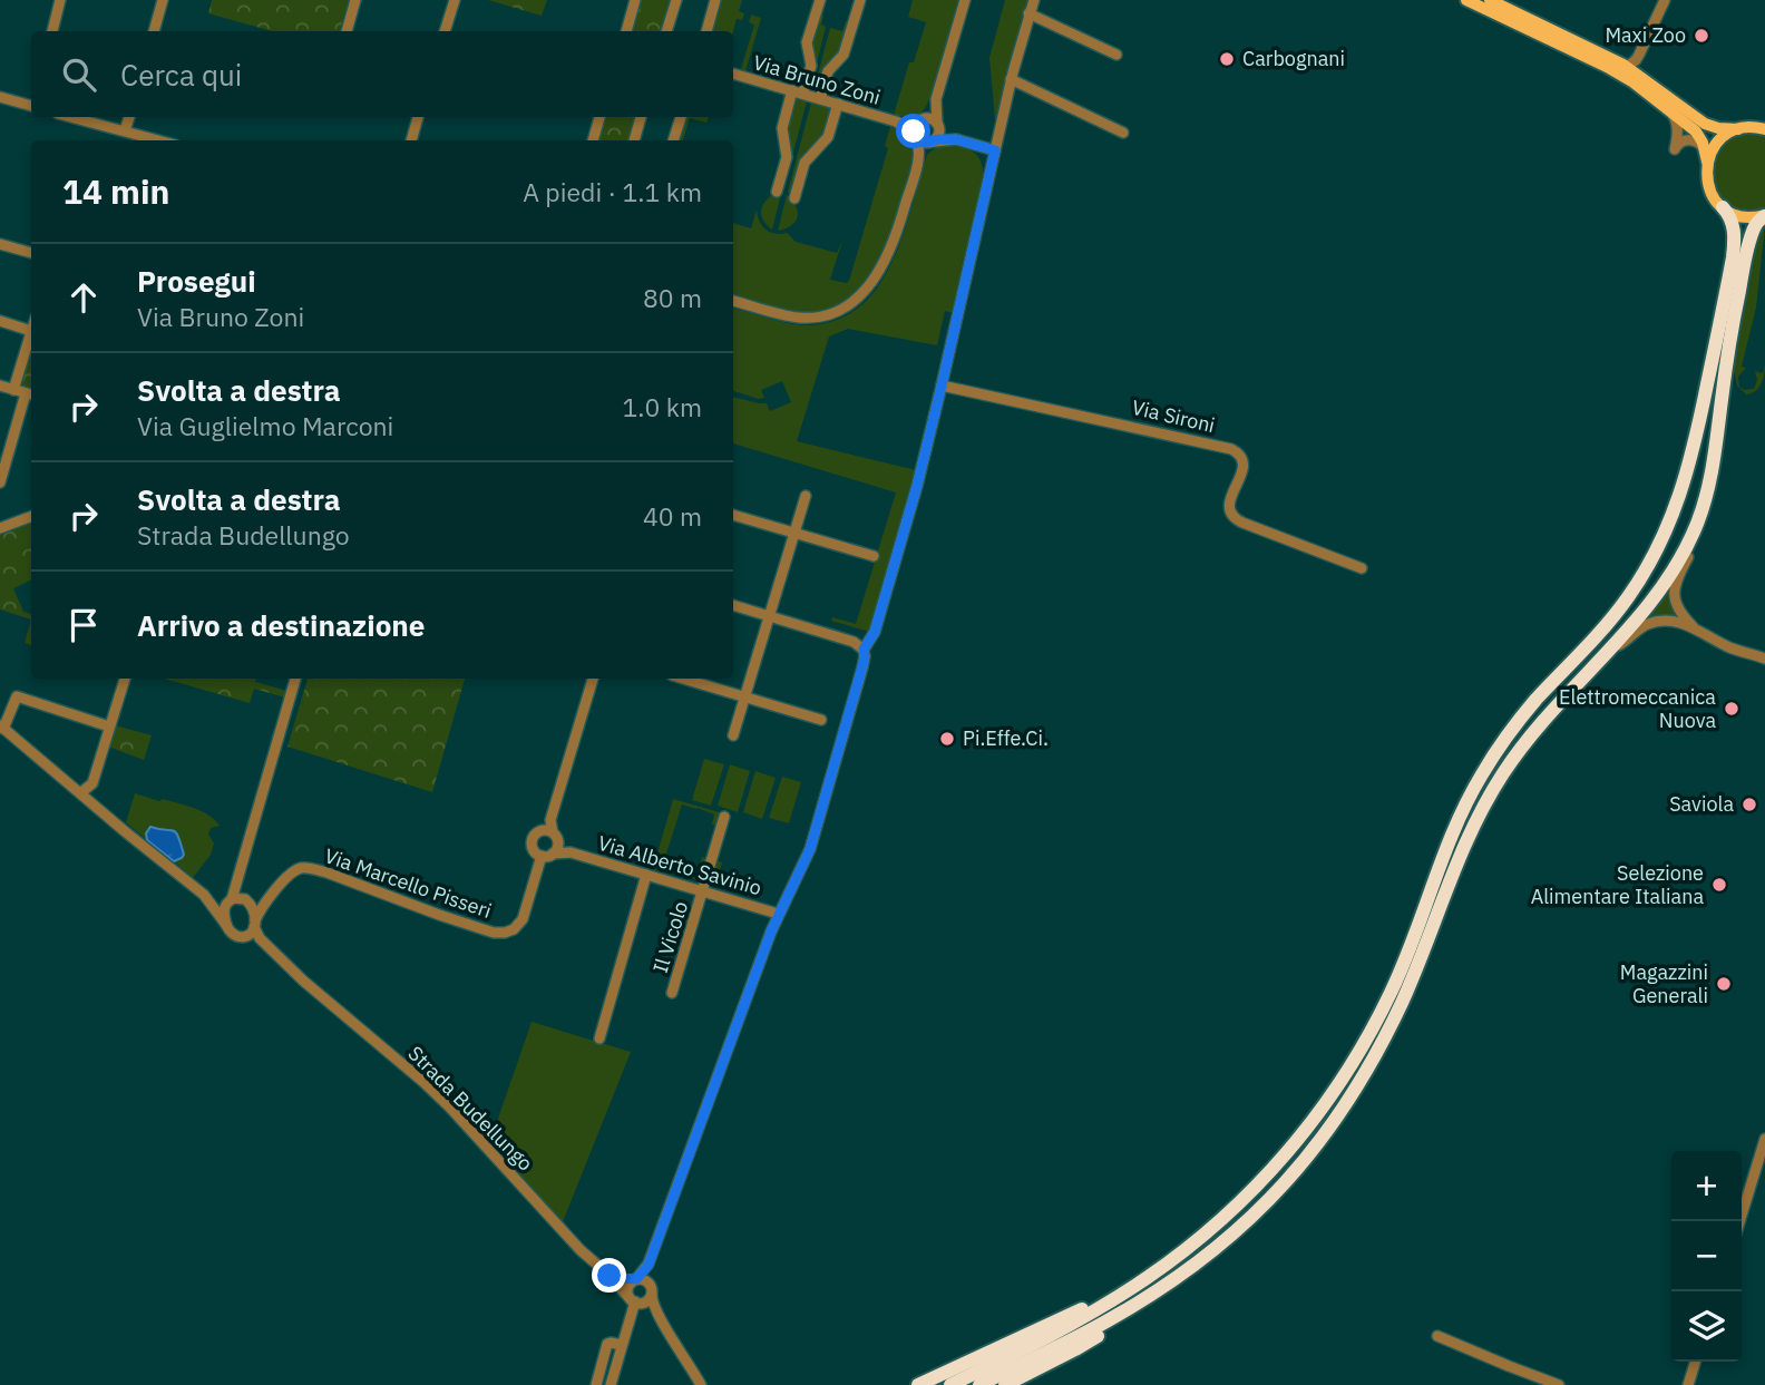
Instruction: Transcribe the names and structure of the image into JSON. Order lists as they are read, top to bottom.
{
  "streets": {
    "street": [
      "Via Bruno Zoni",
      "Via Sironi",
      "Via Alberto Savinio",
      "Via Marcello Pisseri",
      "Il Vicolo",
      "Strada Budellungo"
    ]
  },
  "crossings": [
    ["Via Alberto Savinio", "Il Vicolo"],
    ["Via Marcello Pisseri", "Strada Budellungo"]
  ],
  "places": [
    "Maxi Zoo",
    "Carbognani",
    "Elettromeccanica Nuova",
    "Pi.Effe.Ci.",
    "Saviola",
    "Selezione Alimentare Italiana",
    "Magazzini Generali"
  ],
  "page": {
    "search": "Cerca qui",
    "heading": ["14 min", "A piedi · 1.1 km"],
    "list": [
      ["Prosegui", "Via Bruno Zoni", "80 m"],
      ["Svolta a destra", "Via Guglielmo Marconi", "1.0 km"],
      ["Svolta a destra", "Strada Budellungo", "40 m"],
      "Arrivo a destinazione"
    ],
    "map_buttons": ["+", "−"]
  }
}
